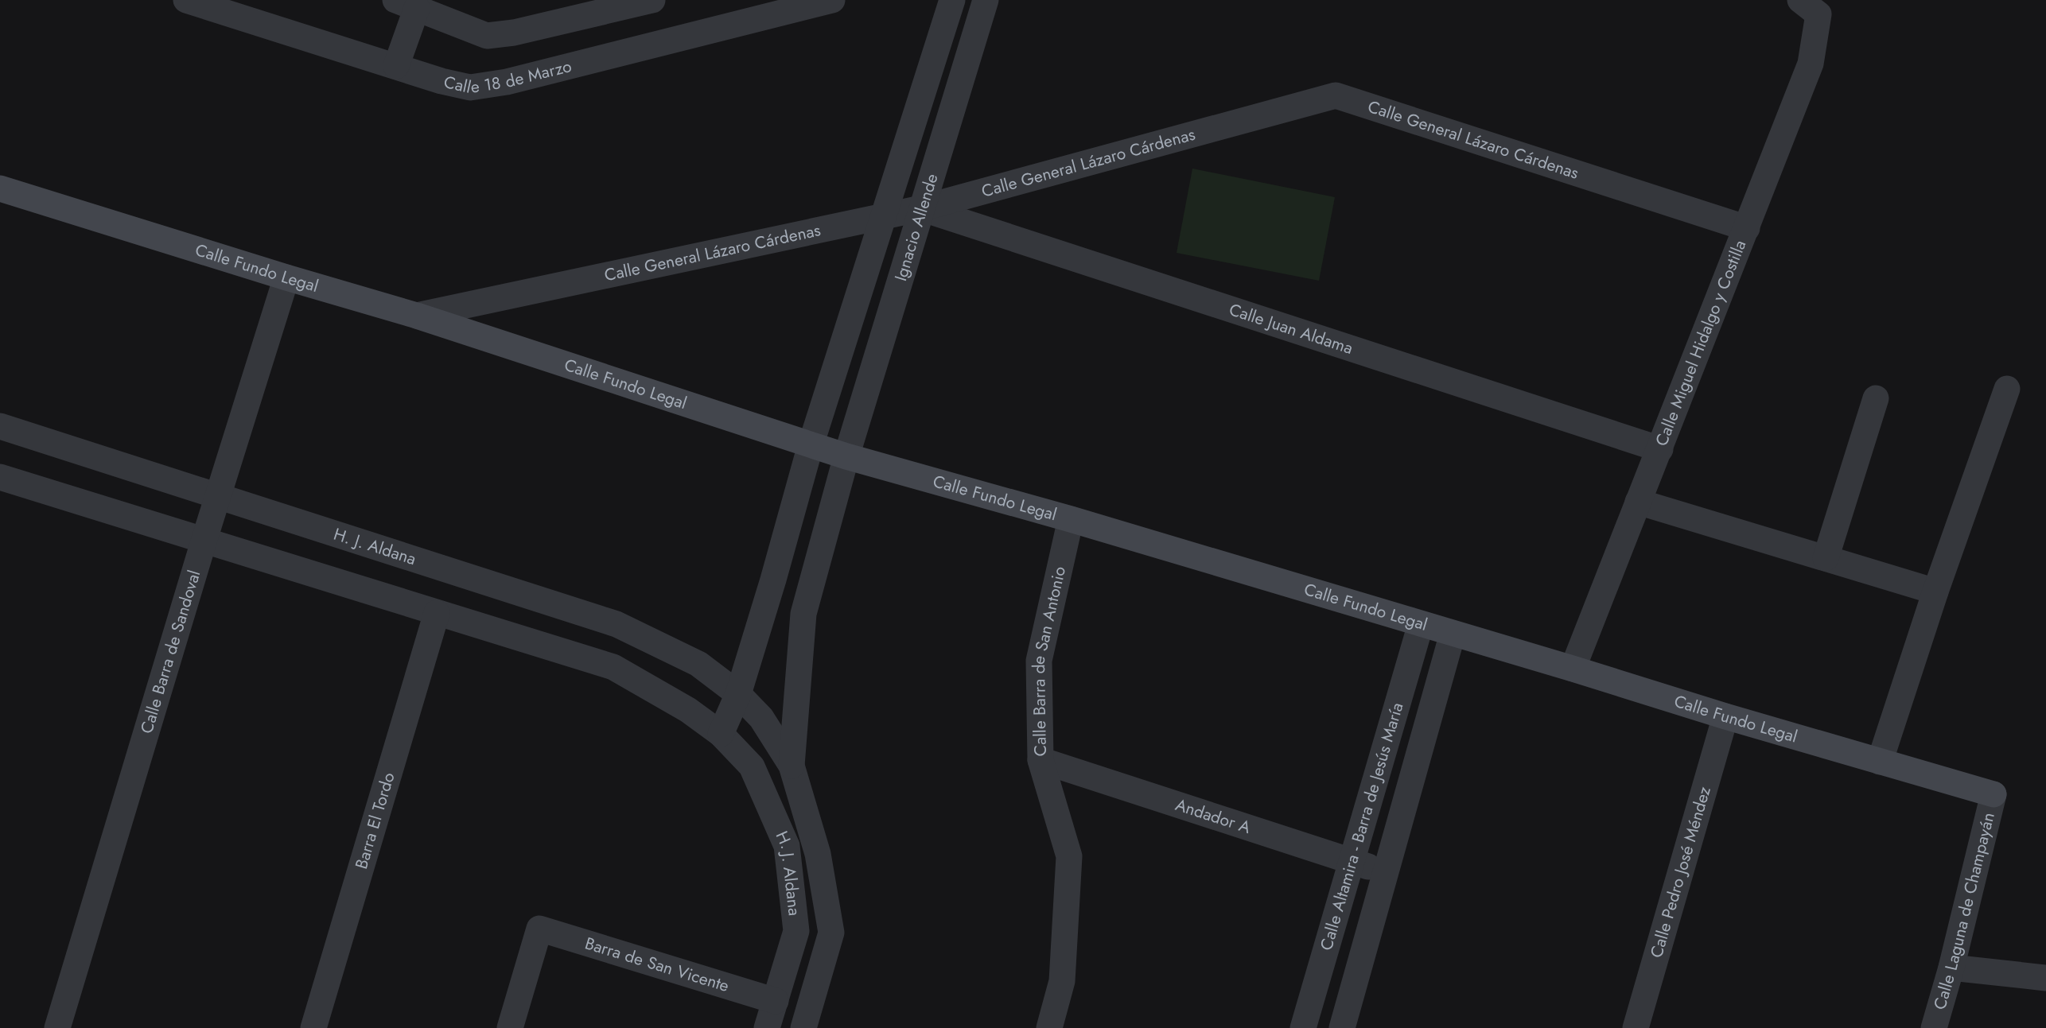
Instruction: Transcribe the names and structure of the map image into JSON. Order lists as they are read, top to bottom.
{
  "streets": {
    "street": [
      "Calle 18 de Marzo",
      "Calle General Lázaro Cárdenas",
      "Ignacio Allende",
      "Calle Fundo Legal",
      "Calle Juan Aldama",
      "Calle Miguel Hidalgo y Costilla",
      "H. J. Aldana",
      "Calle Barra de Sandoval",
      "Calle Barra de San Antonio",
      "Andador A",
      "Barra El Tordo",
      "Calle Altamira - Barra de Jesús María",
      "Calle Pedro José Méndez",
      "Calle Laguna de Champayán",
      "Barra de San Vicente"
    ]
  },
  "crossings": [
    ["Calle General Lázaro Cárdenas", "Ignacio Allende"],
    ["Calle General Lázaro Cárdenas", "Calle Fundo Legal"],
    ["Calle General Lázaro Cárdenas", "Calle Juan Aldama"],
    ["Calle General Lázaro Cárdenas", "Calle Miguel Hidalgo y Costilla"],
    ["Ignacio Allende", "Calle Fundo Legal"],
    ["Ignacio Allende", "Calle Juan Aldama"],
    ["Ignacio Allende", "H. J. Aldana"],
    ["Calle Fundo Legal", "Calle Miguel Hidalgo y Costilla"],
    ["Calle Fundo Legal", "H. J. Aldana"],
    ["Calle Fundo Legal", "Calle Barra de Sandoval"],
    ["Calle Fundo Legal", "Calle Barra de San Antonio"],
    ["Calle Fundo Legal", "Calle Altamira - Barra de Jesús María"],
    ["Calle Fundo Legal", "Calle Pedro José Méndez"],
    ["Calle Fundo Legal", "Calle Laguna de Champayán"],
    ["Calle Juan Aldama", "Calle Miguel Hidalgo y Costilla"],
    ["H. J. Aldana", "Calle Barra de Sandoval"],
    ["H. J. Aldana", "Barra El Tordo"],
    ["H. J. Aldana", "Barra de San Vicente"],
    ["Calle Barra de San Antonio", "Andador A"],
    ["Andador A", "Calle Altamira - Barra de Jesús María"]
  ]
}
